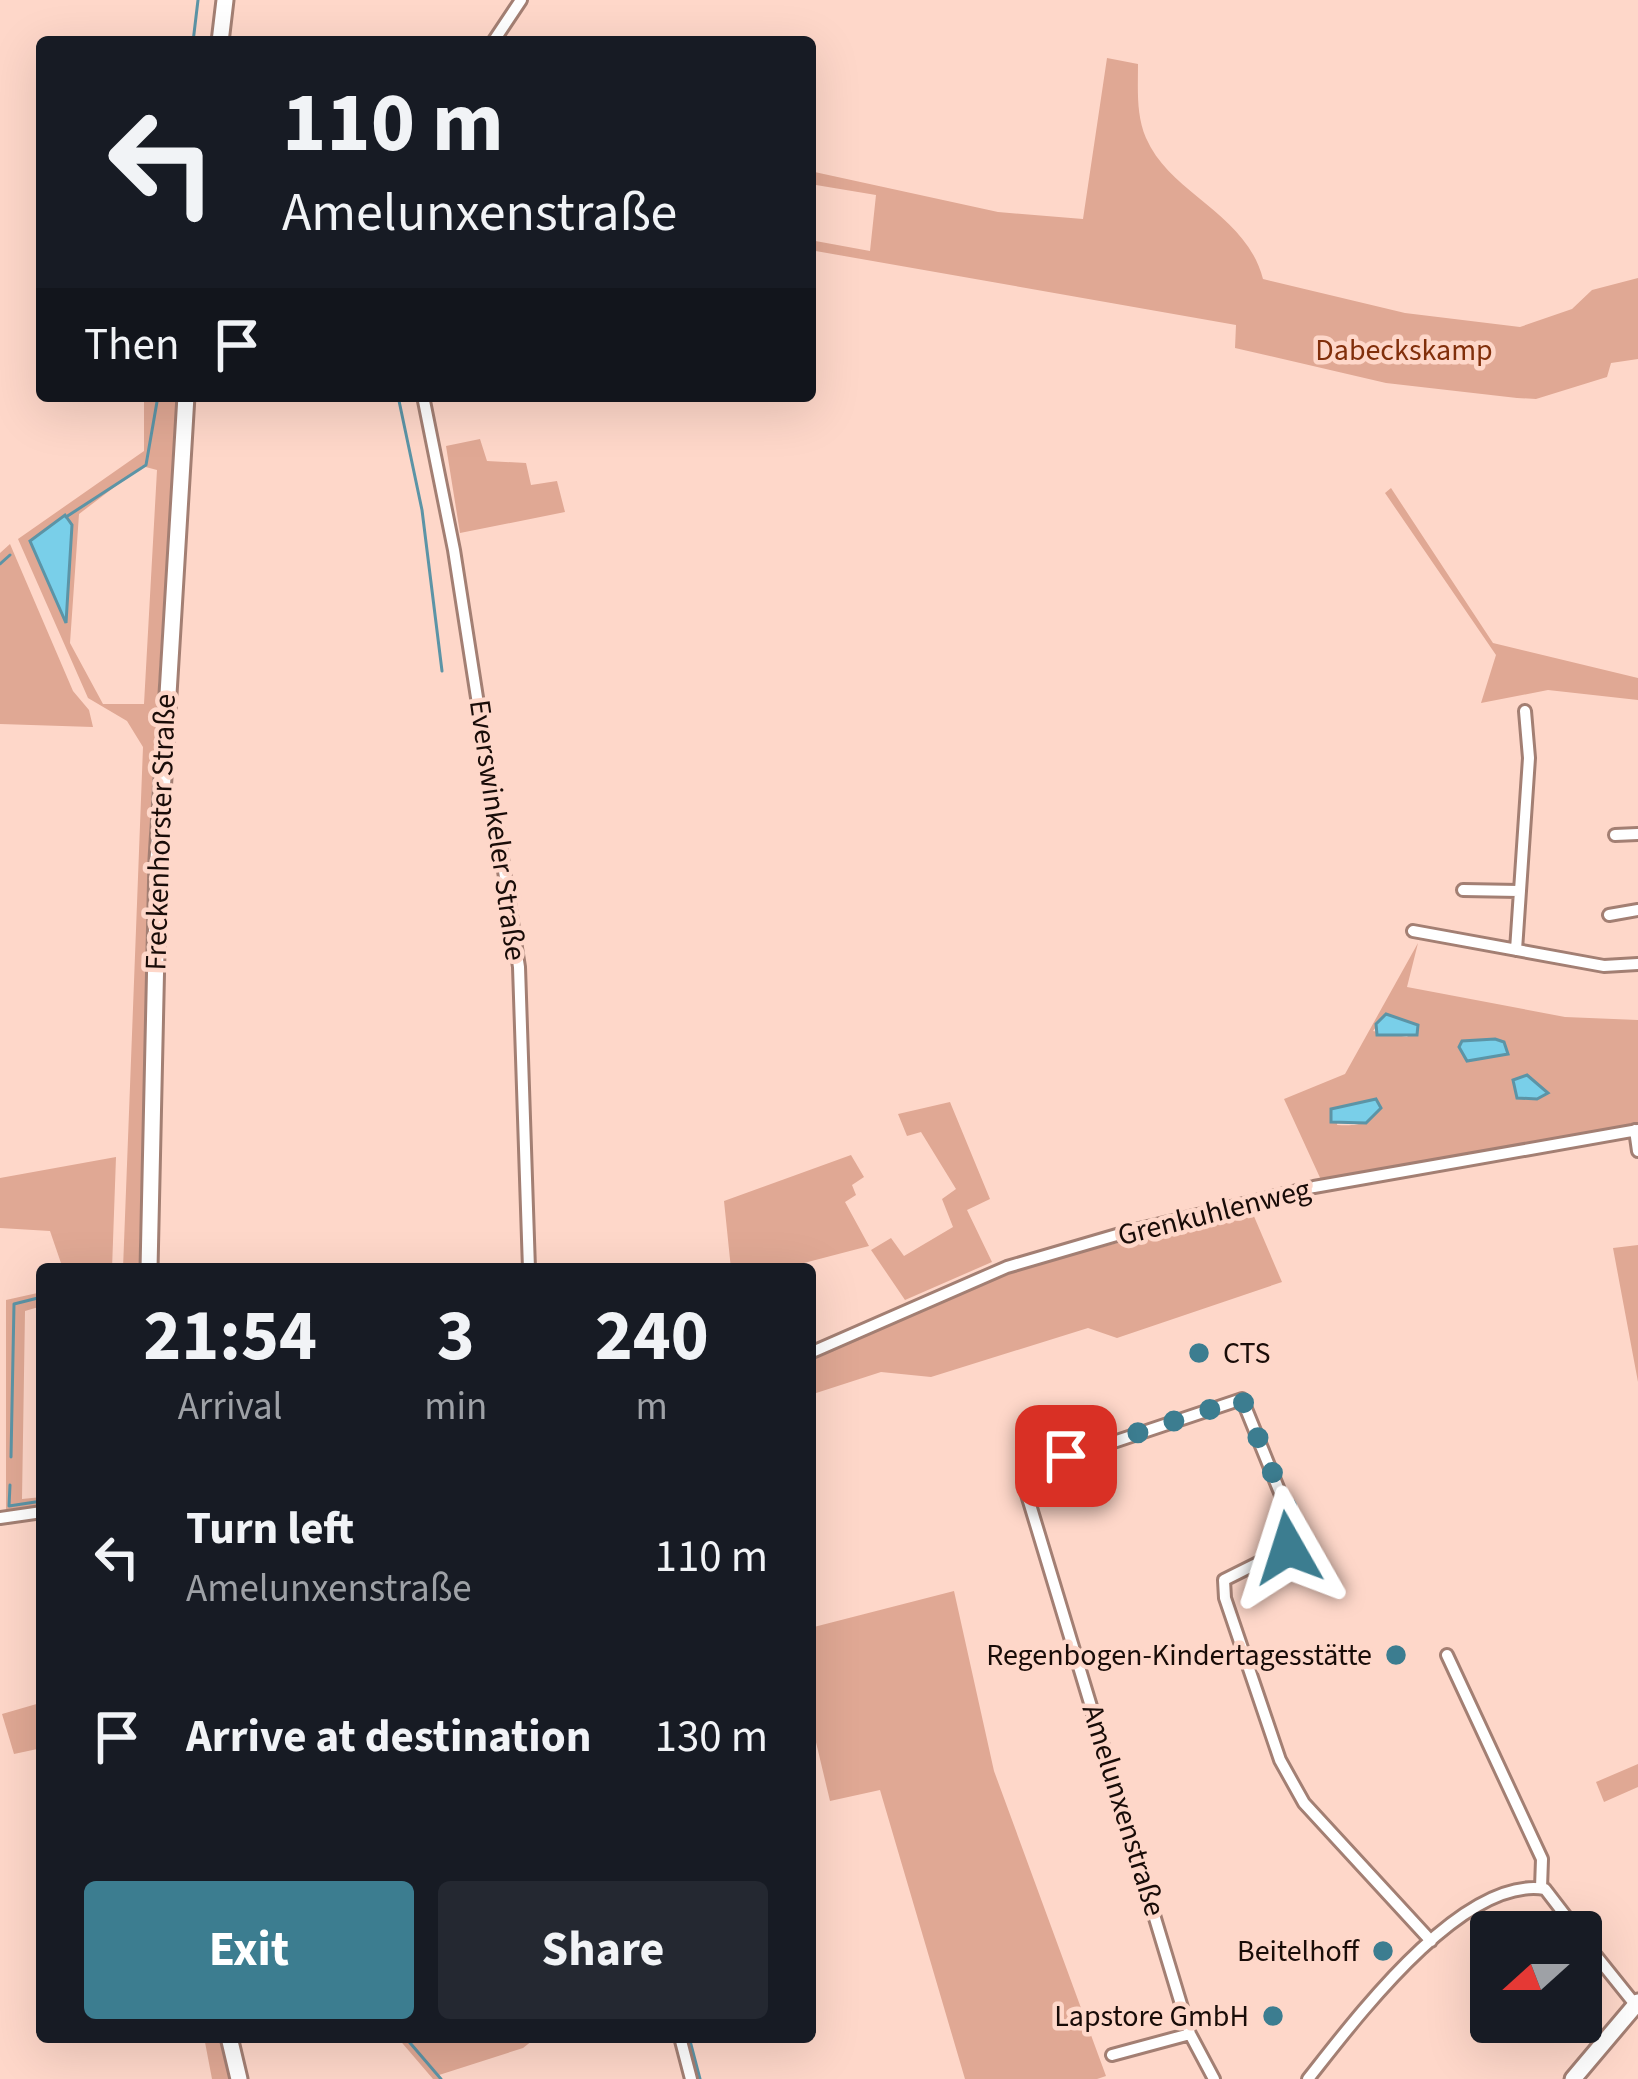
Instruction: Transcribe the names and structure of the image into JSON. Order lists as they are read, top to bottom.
{
  "streets": {
    "main road": ["Freckenhorster Straße"],
    "street": ["Everswinkeler Straße", "Grenkuhlenweg", "Amelunxenstraße"]
  },
  "parks": ["Dabeckskamp"],
  "places": [
    "CTS",
    "Regenbogen-Kindertagesstätte",
    "Beitelhoff",
    "Lapstore GmbH"
  ],
  "north": "left",
  "page": {
    "turn": ["110 m", "Amelunxenstraße"],
    "then": "Then",
    "eta": [
      "21:54",
      "Arrival",
      "3",
      "min",
      "240",
      "m"
    ],
    "list": [
      {
        "name": "Turn left",
        "note": "Amelunxenstraße",
        "value": "110 m"
      },
      {
        "name": "Arrive at destination",
        "value": "130 m"
      }
    ],
    "buttons": ["Exit", "Share"]
  }
}
